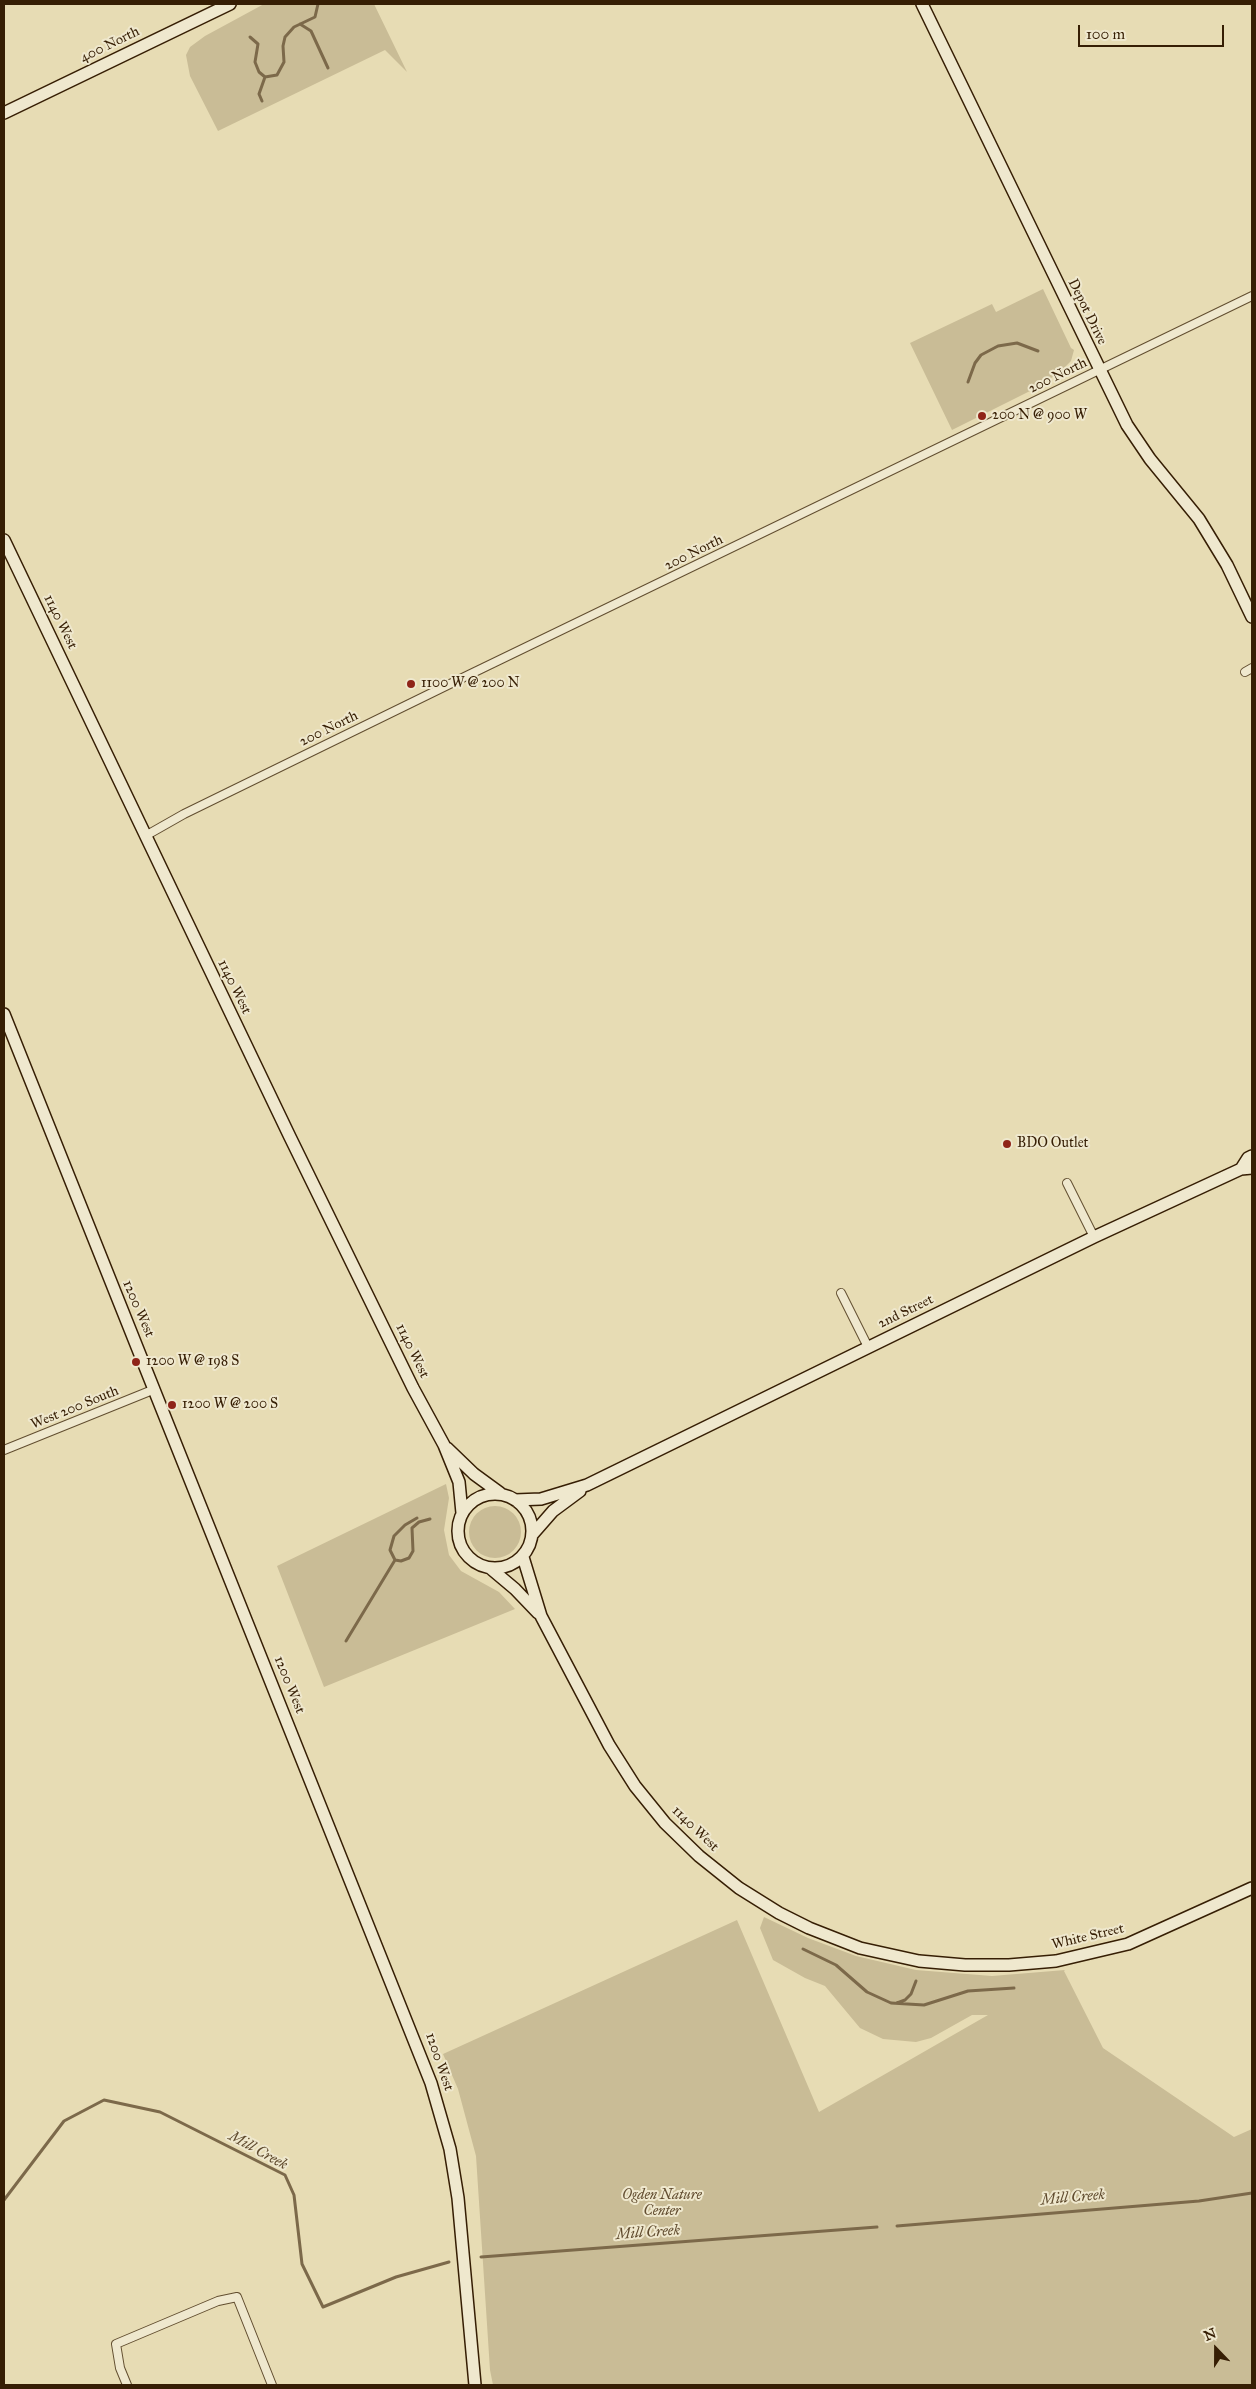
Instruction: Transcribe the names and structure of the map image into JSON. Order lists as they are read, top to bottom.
{
  "streets": {
    "street": [
      "400 North",
      "Depot Drive",
      "200 North",
      "1140 West",
      "1200 West",
      "2nd Street",
      "West 200 South",
      "White Street"
    ]
  },
  "crossings": [
    ["Depot Drive", "200 North"],
    ["200 North", "1140 West"],
    ["1140 West", "2nd Street"],
    ["1140 West", "White Street"],
    ["1200 West", "West 200 South"]
  ],
  "water": ["Mill Creek"],
  "parks": ["Ogden Nature Center"],
  "places": [
    "200 N @ 900 W",
    "1100 W @ 200 N",
    "BDO Outlet",
    "1200 W @ 198 S",
    "1200 W @ 200 S"
  ],
  "scale_bar": "100 m",
  "north": "top"
}
